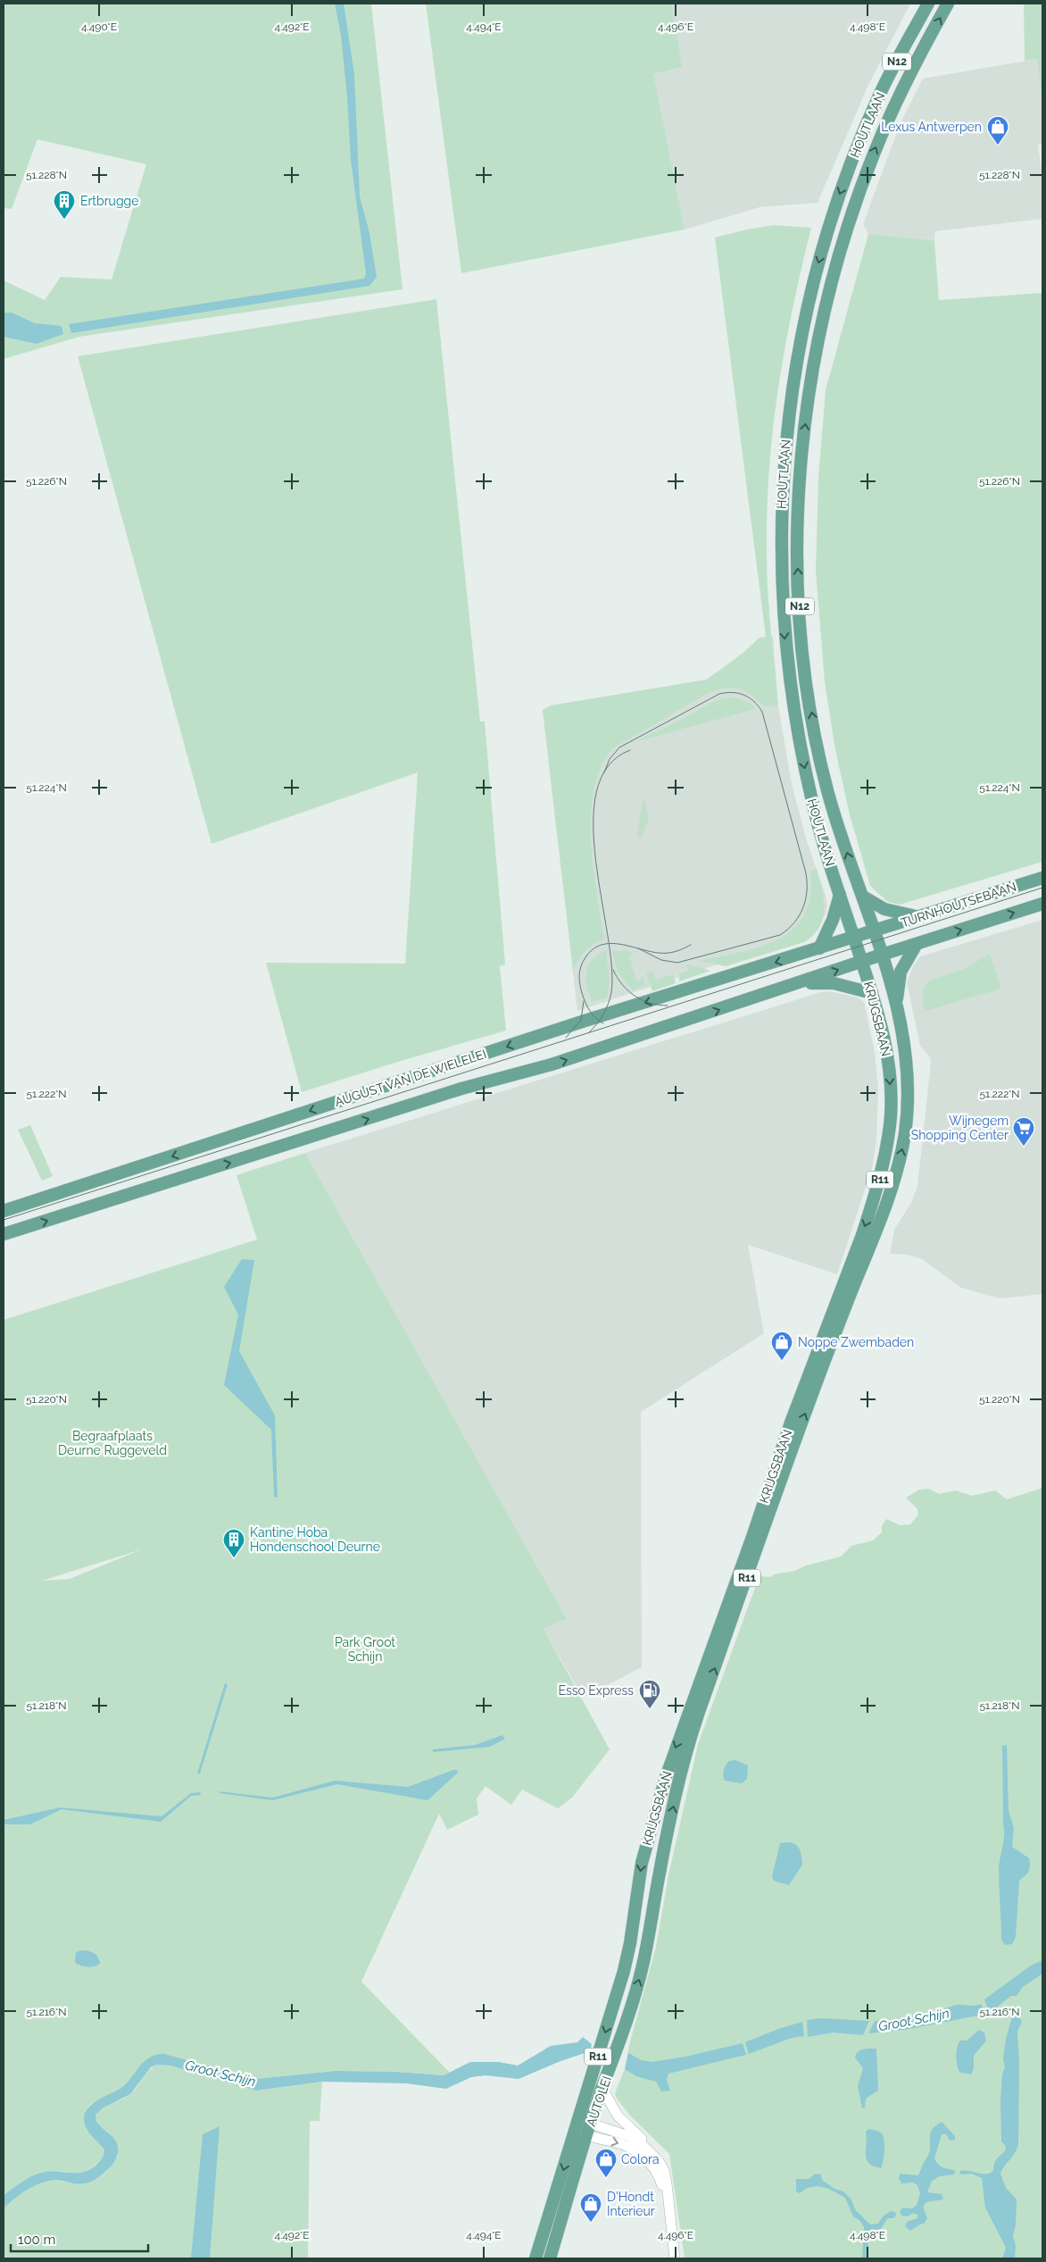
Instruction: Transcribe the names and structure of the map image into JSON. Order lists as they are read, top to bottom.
{
  "streets": {
    "main road": [
      "N12",
      "HOUTLAAN",
      "TURNHOUTSEBAAN",
      "KRIJGSBAAN",
      "AUGUST VAN DE WIELELEI",
      "R11",
      "AUTOLEI"
    ]
  },
  "crossings": [
    ["HOUTLAAN", "TURNHOUTSEBAAN"],
    ["HOUTLAAN", "KRIJGSBAAN"],
    ["HOUTLAAN", "AUGUST VAN DE WIELELEI"],
    ["TURNHOUTSEBAAN", "KRIJGSBAAN"],
    ["TURNHOUTSEBAAN", "AUGUST VAN DE WIELELEI"],
    ["KRIJGSBAAN", "AUTOLEI"]
  ],
  "water": ["Groot Schijn"],
  "parks": ["Begraafplaats Deurne Ruggeveld", "Park Groot Schijn"],
  "places": {
    "shop": [
      "Lexus Antwerpen",
      "Noppe Zwembaden",
      "Colora",
      "D'Hondt Interieur"
    ],
    "building": ["Ertbrugge", "Kantine Hoba Hondenschool Deurne"],
    "supermarket": ["Wijnegem Shopping Center"],
    "fuel station": ["Esso Express"]
  },
  "scale_bar": "100 m",
  "coordinates": [
    "4.490°E",
    "4.492°E",
    "4.494°E",
    "4.496°E",
    "4.498°E",
    "51.228°N",
    "51.226°N",
    "51.224°N",
    "51.222°N",
    "51.220°N",
    "51.218°N",
    "51.216°N"
  ]
}
